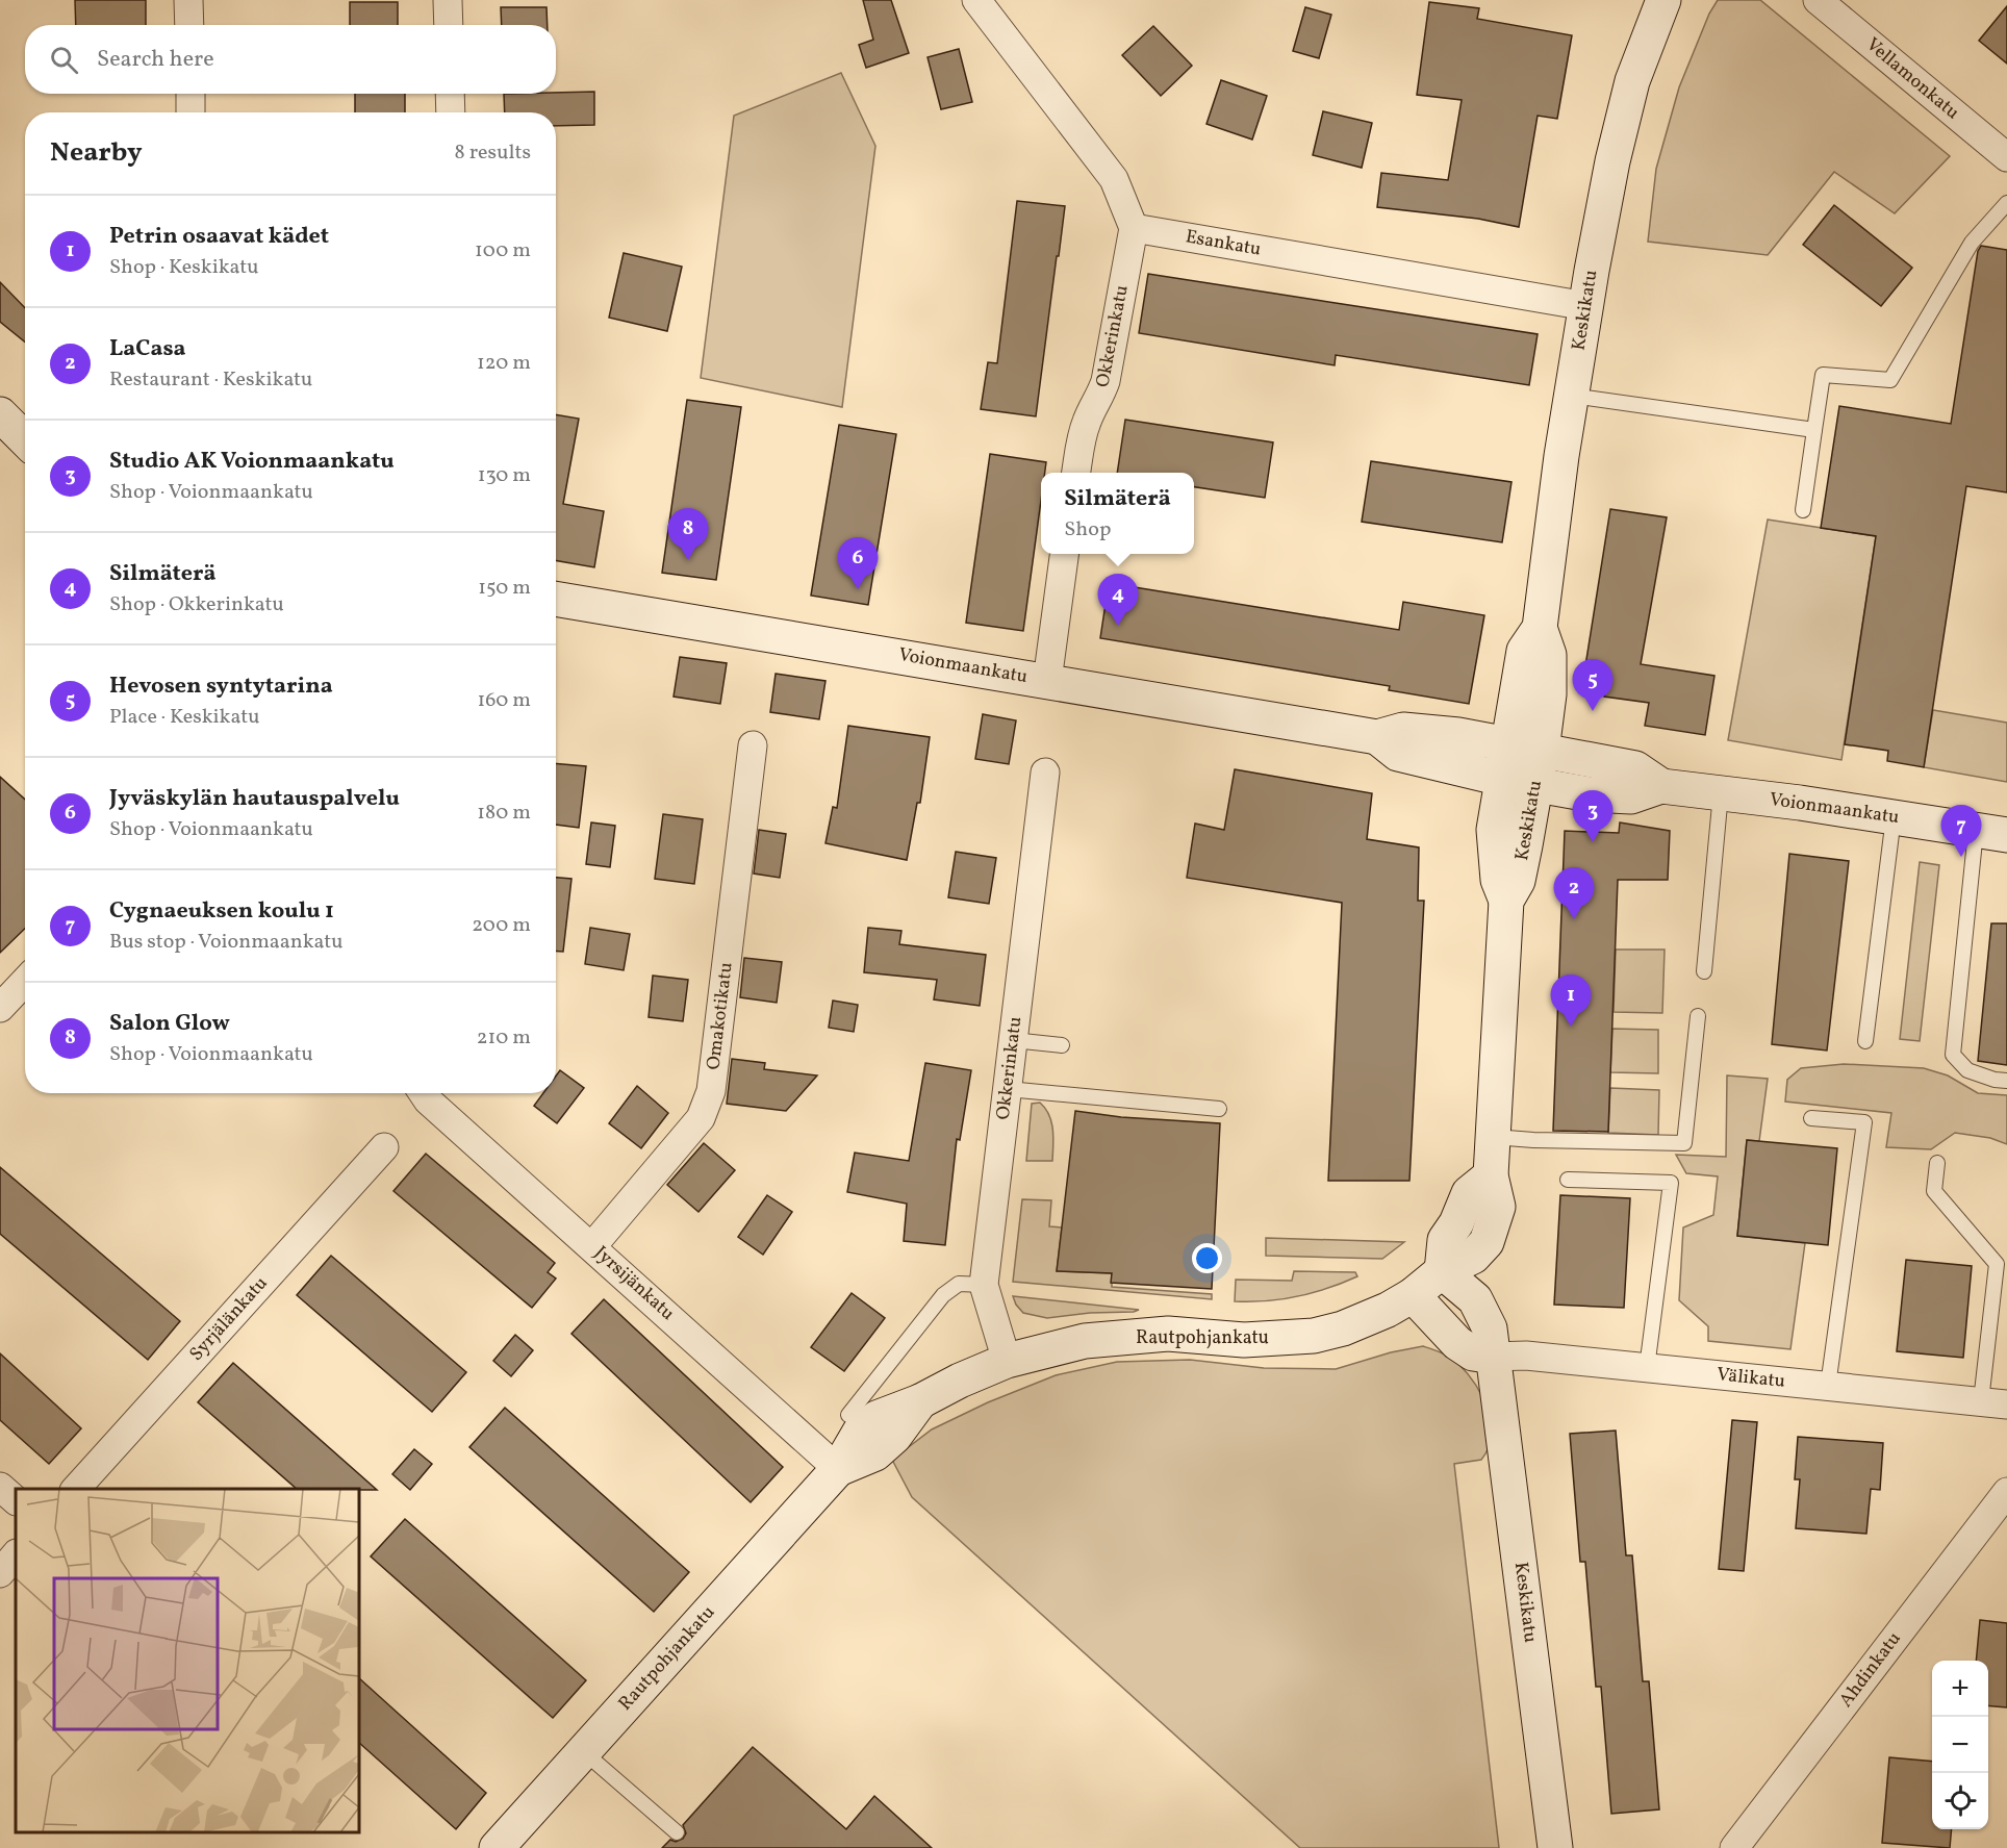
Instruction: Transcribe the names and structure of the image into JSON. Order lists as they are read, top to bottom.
{
  "streets": {
    "street": [
      "Vellamonkatu",
      "Esankatu",
      "Keskikatu",
      "Okkerinkatu",
      "Voionmaankatu",
      "Omakotikatu",
      "Jyrsijänkatu",
      "Syrjälänkatu",
      "Rautpohjankatu",
      "Välikatu",
      "Ahdinkatu"
    ]
  },
  "crossings": [
    ["Esankatu", "Keskikatu"],
    ["Esankatu", "Okkerinkatu"],
    ["Keskikatu", "Voionmaankatu"],
    ["Keskikatu", "Rautpohjankatu"],
    ["Keskikatu", "Välikatu"],
    ["Okkerinkatu", "Rautpohjankatu"],
    ["Omakotikatu", "Jyrsijänkatu"],
    ["Jyrsijänkatu", "Rautpohjankatu"]
  ],
  "page": {
    "search": "Search here",
    "heading": ["Nearby", "8 results"],
    "list": [
      {
        "mark": "1",
        "name": "Petrin osaavat kädet",
        "note": "Shop · Keskikatu",
        "value": "100 m"
      },
      {
        "mark": "2",
        "name": "LaCasa",
        "note": "Restaurant · Keskikatu",
        "value": "120 m"
      },
      {
        "mark": "3",
        "name": "Studio AK Voionmaankatu",
        "note": "Shop · Voionmaankatu",
        "value": "130 m"
      },
      {
        "mark": "4",
        "name": "Silmäterä",
        "note": "Shop · Okkerinkatu",
        "value": "150 m"
      },
      {
        "mark": "5",
        "name": "Hevosen syntytarina",
        "note": "Place · Keskikatu",
        "value": "160 m"
      },
      {
        "mark": "6",
        "name": "Jyväskylän hautauspalvelu",
        "note": "Shop · Voionmaankatu",
        "value": "180 m"
      },
      {
        "mark": "7",
        "name": "Cygnaeuksen koulu 1",
        "note": "Bus stop · Voionmaankatu",
        "value": "200 m"
      },
      {
        "mark": "8",
        "name": "Salon Glow",
        "note": "Shop · Voionmaankatu",
        "value": "210 m"
      }
    ],
    "popup": ["Silmäterä", "Shop"],
    "pins": [
      "8",
      "6",
      "4",
      "5",
      "3",
      "7",
      "2",
      "1"
    ],
    "map_buttons": ["+", "−"]
  }
}
